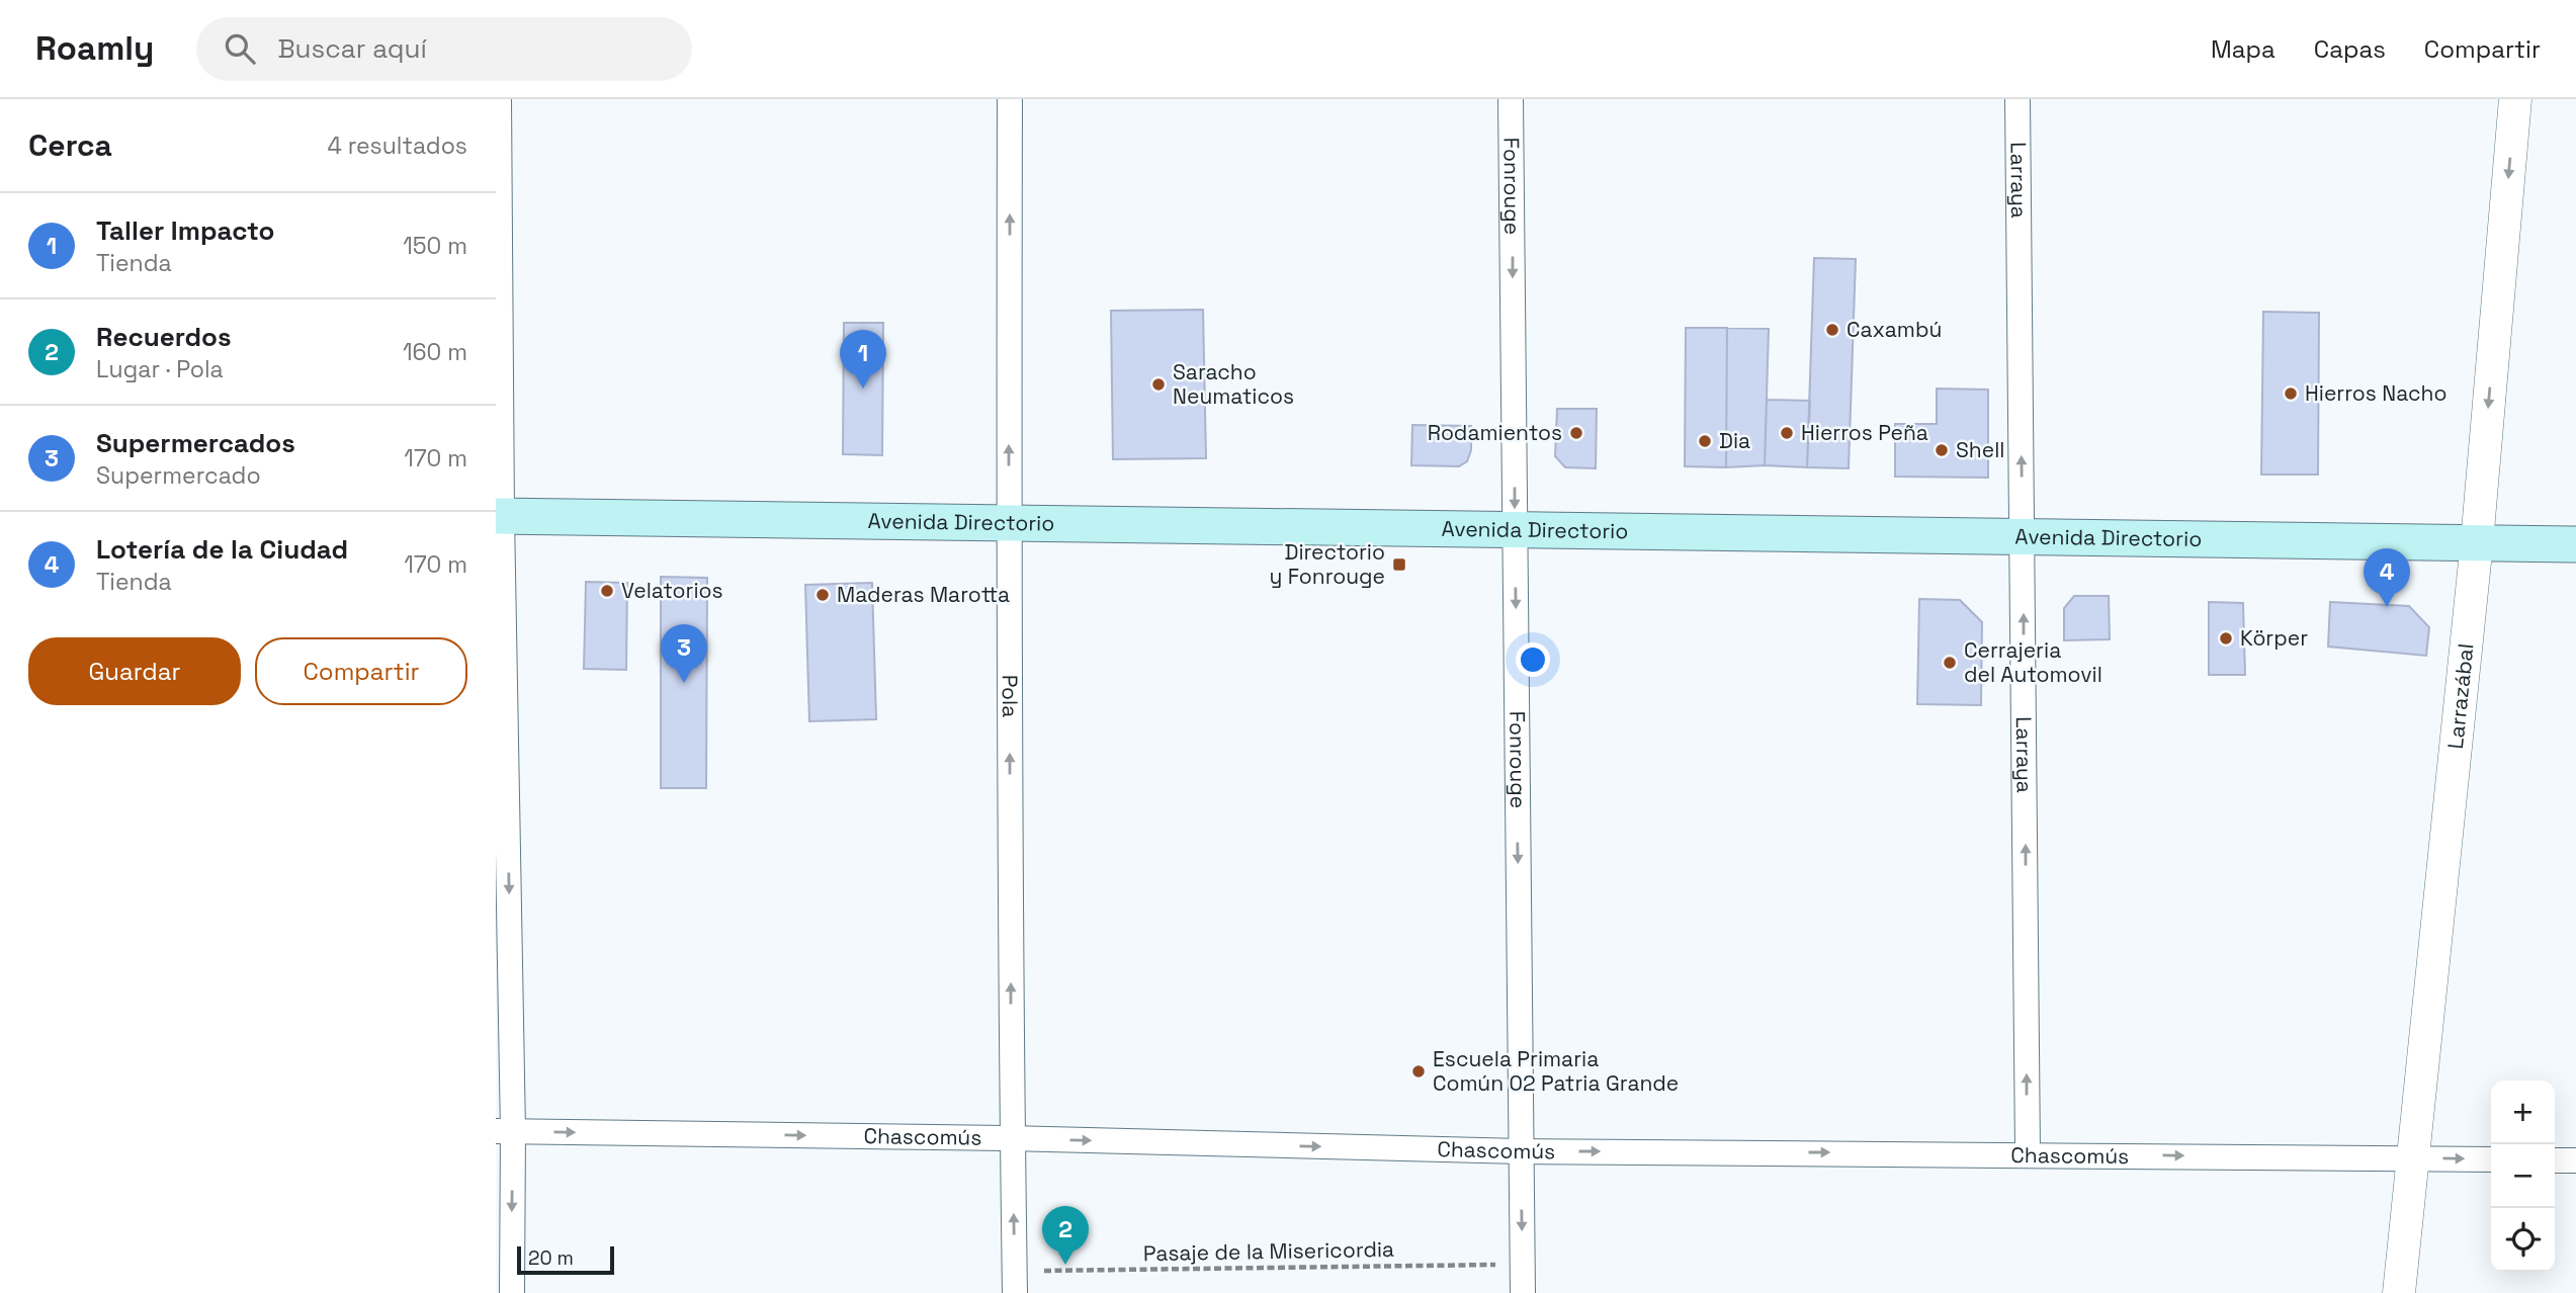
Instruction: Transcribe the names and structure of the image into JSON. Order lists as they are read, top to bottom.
{
  "streets": {
    "main road": ["Avenida Directorio"],
    "street": [
      "Larraya",
      "Fonrouge",
      "Pola",
      "Larrazábal",
      "Chascomús"
    ],
    "path": ["Pasaje de la Misericordia"]
  },
  "crossings": [
    ["Larraya", "Avenida Directorio"],
    ["Larraya", "Chascomús"],
    ["Fonrouge", "Avenida Directorio"],
    ["Fonrouge", "Chascomús"],
    ["Fonrouge", "Pasaje de la Misericordia"],
    ["Avenida Directorio", "Pola"],
    ["Avenida Directorio", "Larrazábal"],
    ["Pola", "Chascomús"],
    ["Pola", "Pasaje de la Misericordia"],
    ["Larrazábal", "Chascomús"]
  ],
  "one_way": [
    "Larraya",
    "Fonrouge",
    "Pola",
    "Larrazábal",
    "Chascomús"
  ],
  "places": {
    "other": [
      "Caxambú",
      "Saracho Neumaticos",
      "Hierros Nacho",
      "Rodamientos",
      "Hierros Peña",
      "Dia",
      "Shell",
      "Velatorios",
      "Maderas Marotta",
      "Körper",
      "Cerrajeria del Automovil",
      "Escuela Primaria Común 02 Patria Grande"
    ],
    "transit": ["Directorio y Fonrouge"]
  },
  "scale_bar": "20 m",
  "page": {
    "header": "Roamly",
    "search": "Buscar aquí",
    "nav": ["Mapa", "Capas", "Compartir"],
    "heading": ["Cerca", "4 resultados"],
    "list": [
      {
        "mark": "1",
        "name": "Taller Impacto",
        "note": "Tienda",
        "value": "150 m"
      },
      {
        "mark": "2",
        "name": "Recuerdos",
        "note": "Lugar · Pola",
        "value": "160 m"
      },
      {
        "mark": "3",
        "name": "Supermercados",
        "note": "Supermercado",
        "value": "170 m"
      },
      {
        "mark": "4",
        "name": "Lotería de la Ciudad",
        "note": "Tienda",
        "value": "170 m"
      }
    ],
    "pins": [
      "1",
      "4",
      "3",
      "2"
    ],
    "buttons": ["Guardar", "Compartir"],
    "map_buttons": ["+", "−"],
    "scale": "20 m"
  }
}
